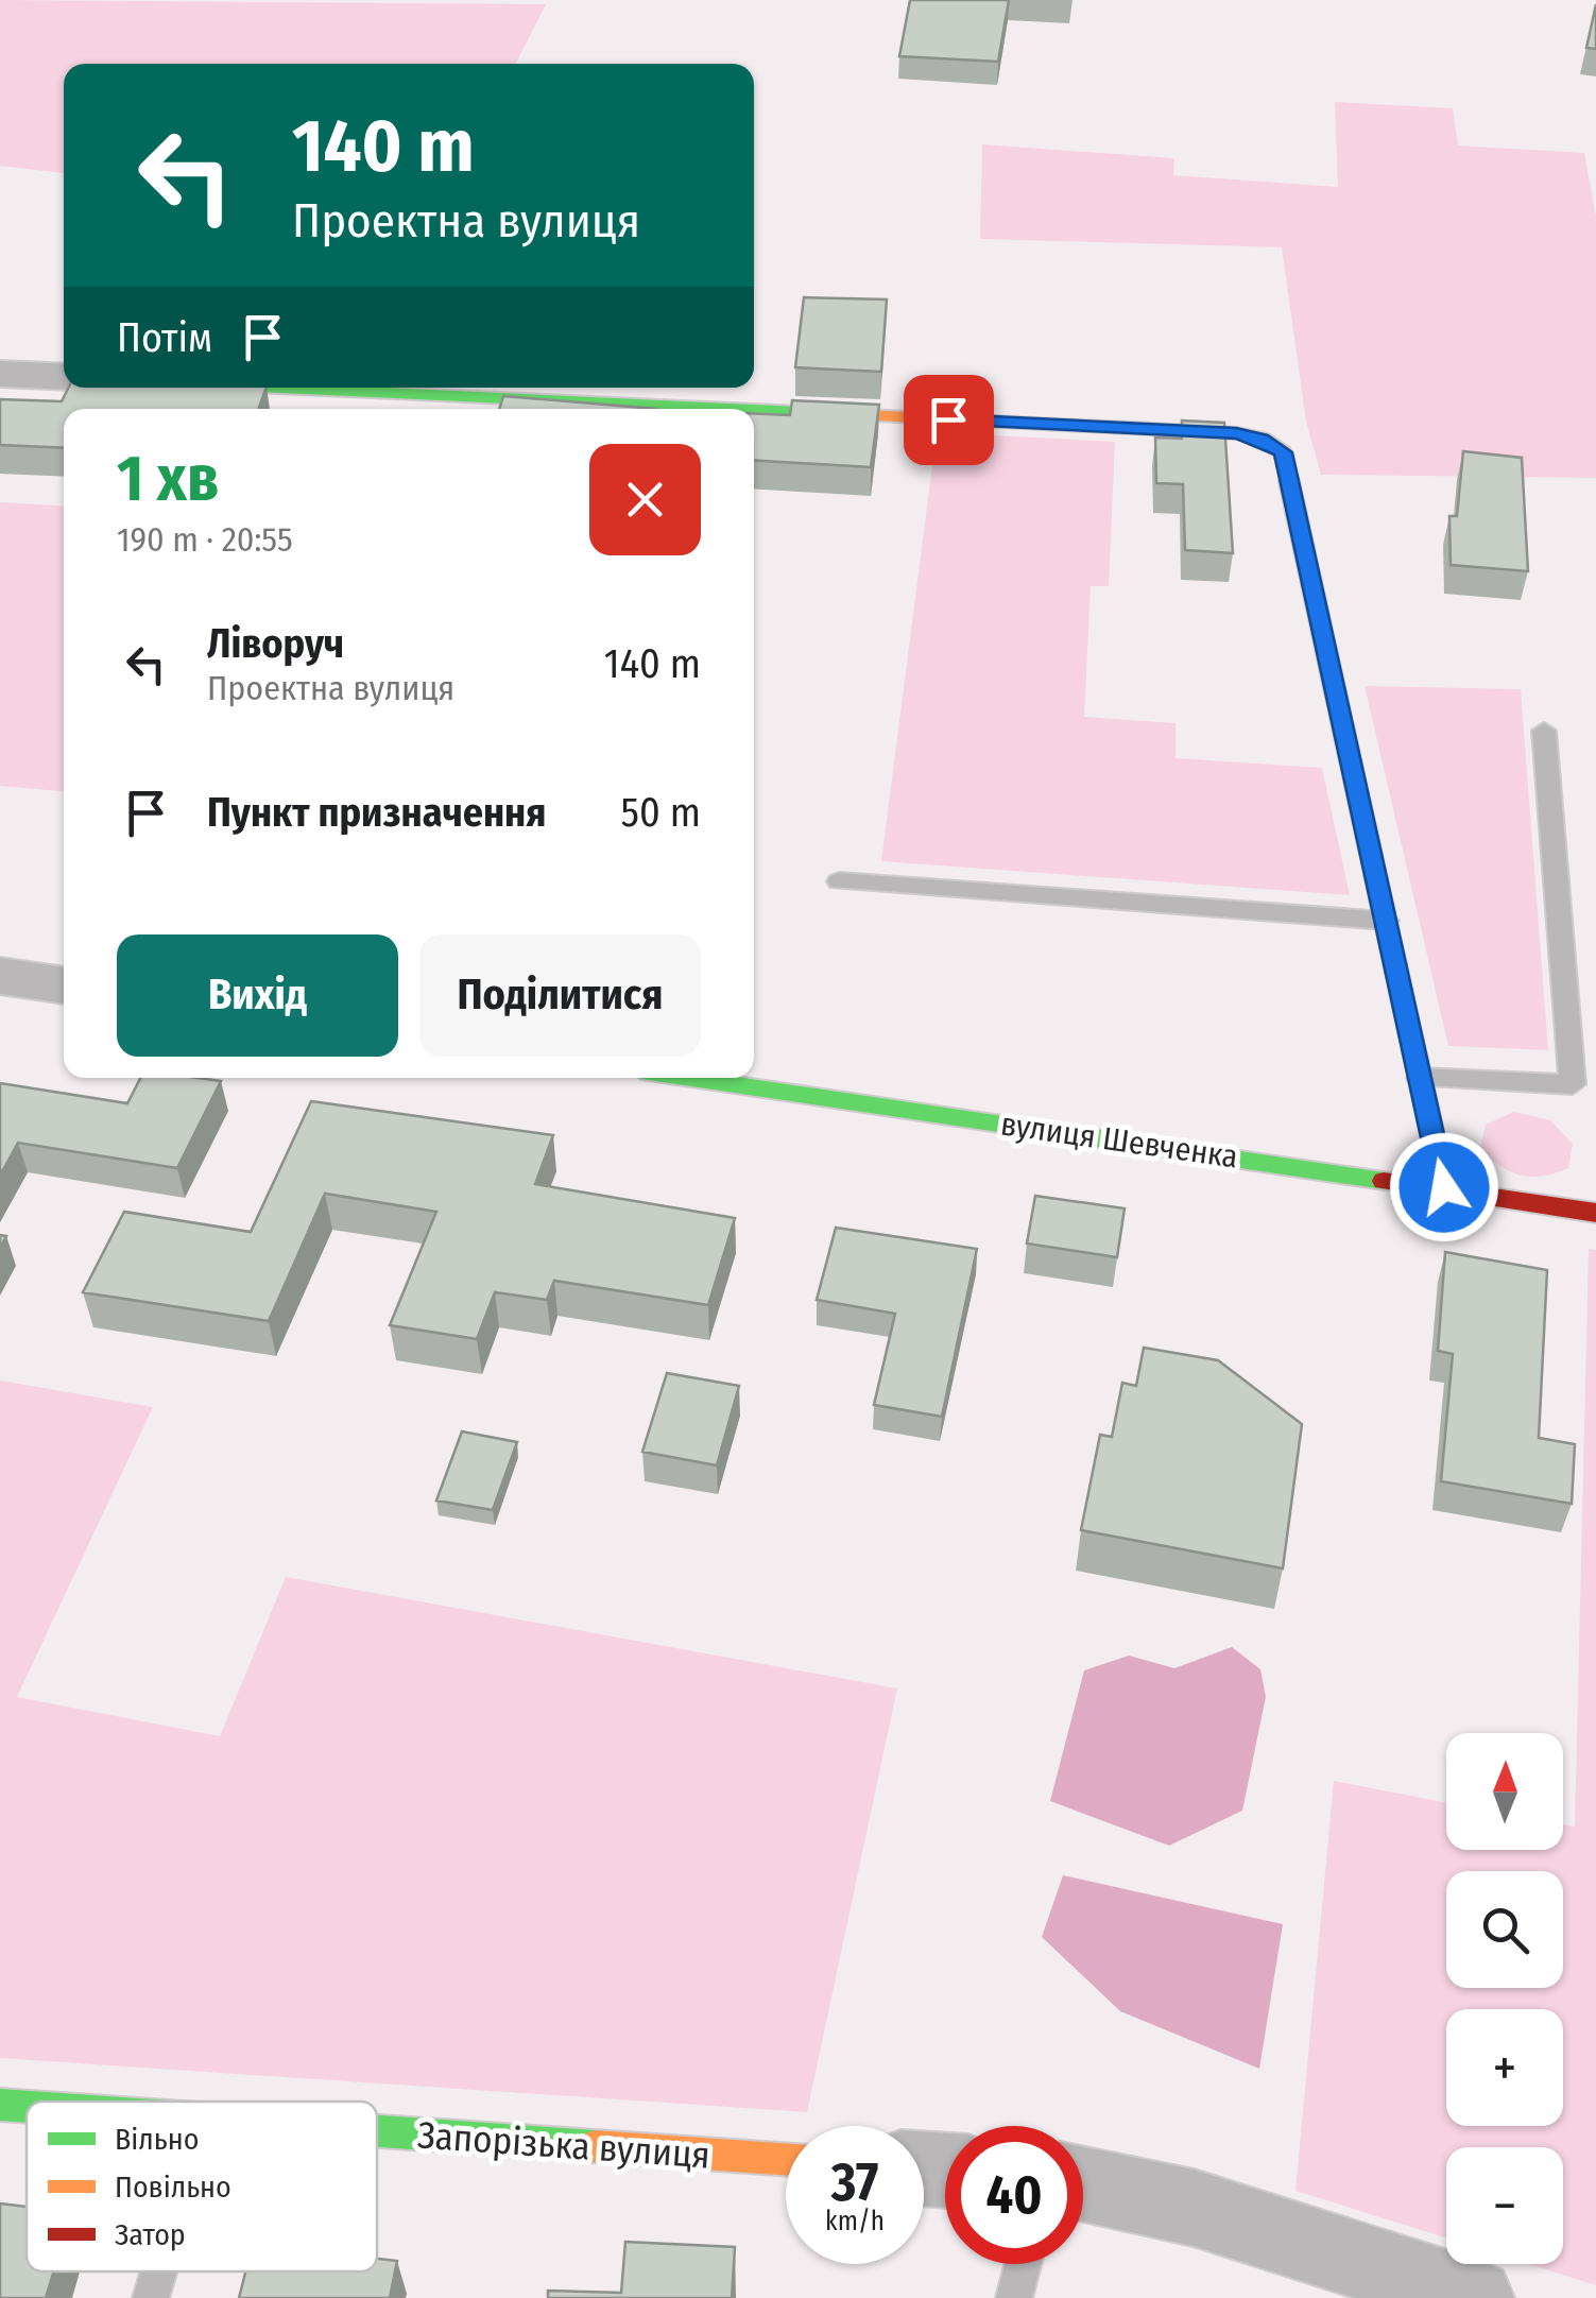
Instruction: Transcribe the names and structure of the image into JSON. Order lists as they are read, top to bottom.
{
  "streets": {
    "street": ["вулиця Шевченка", "Запорізька вулиця"]
  },
  "legend": ["Вільно", "Повільно", "Затор"],
  "north": "top",
  "page": {
    "turn": ["140 m", "Проектна вулиця"],
    "then": "Потім",
    "heading": ["1 хв", "190 m · 20:55"],
    "list": [
      {
        "name": "Ліворуч",
        "note": "Проектна вулиця",
        "value": "140 m"
      },
      {
        "name": "Пункт призначення",
        "value": "50 m"
      }
    ],
    "buttons": ["Вихід", "Поділитися"],
    "map_buttons": ["+", "−"],
    "speed": "37 km/h",
    "limit": "40"
  }
}
